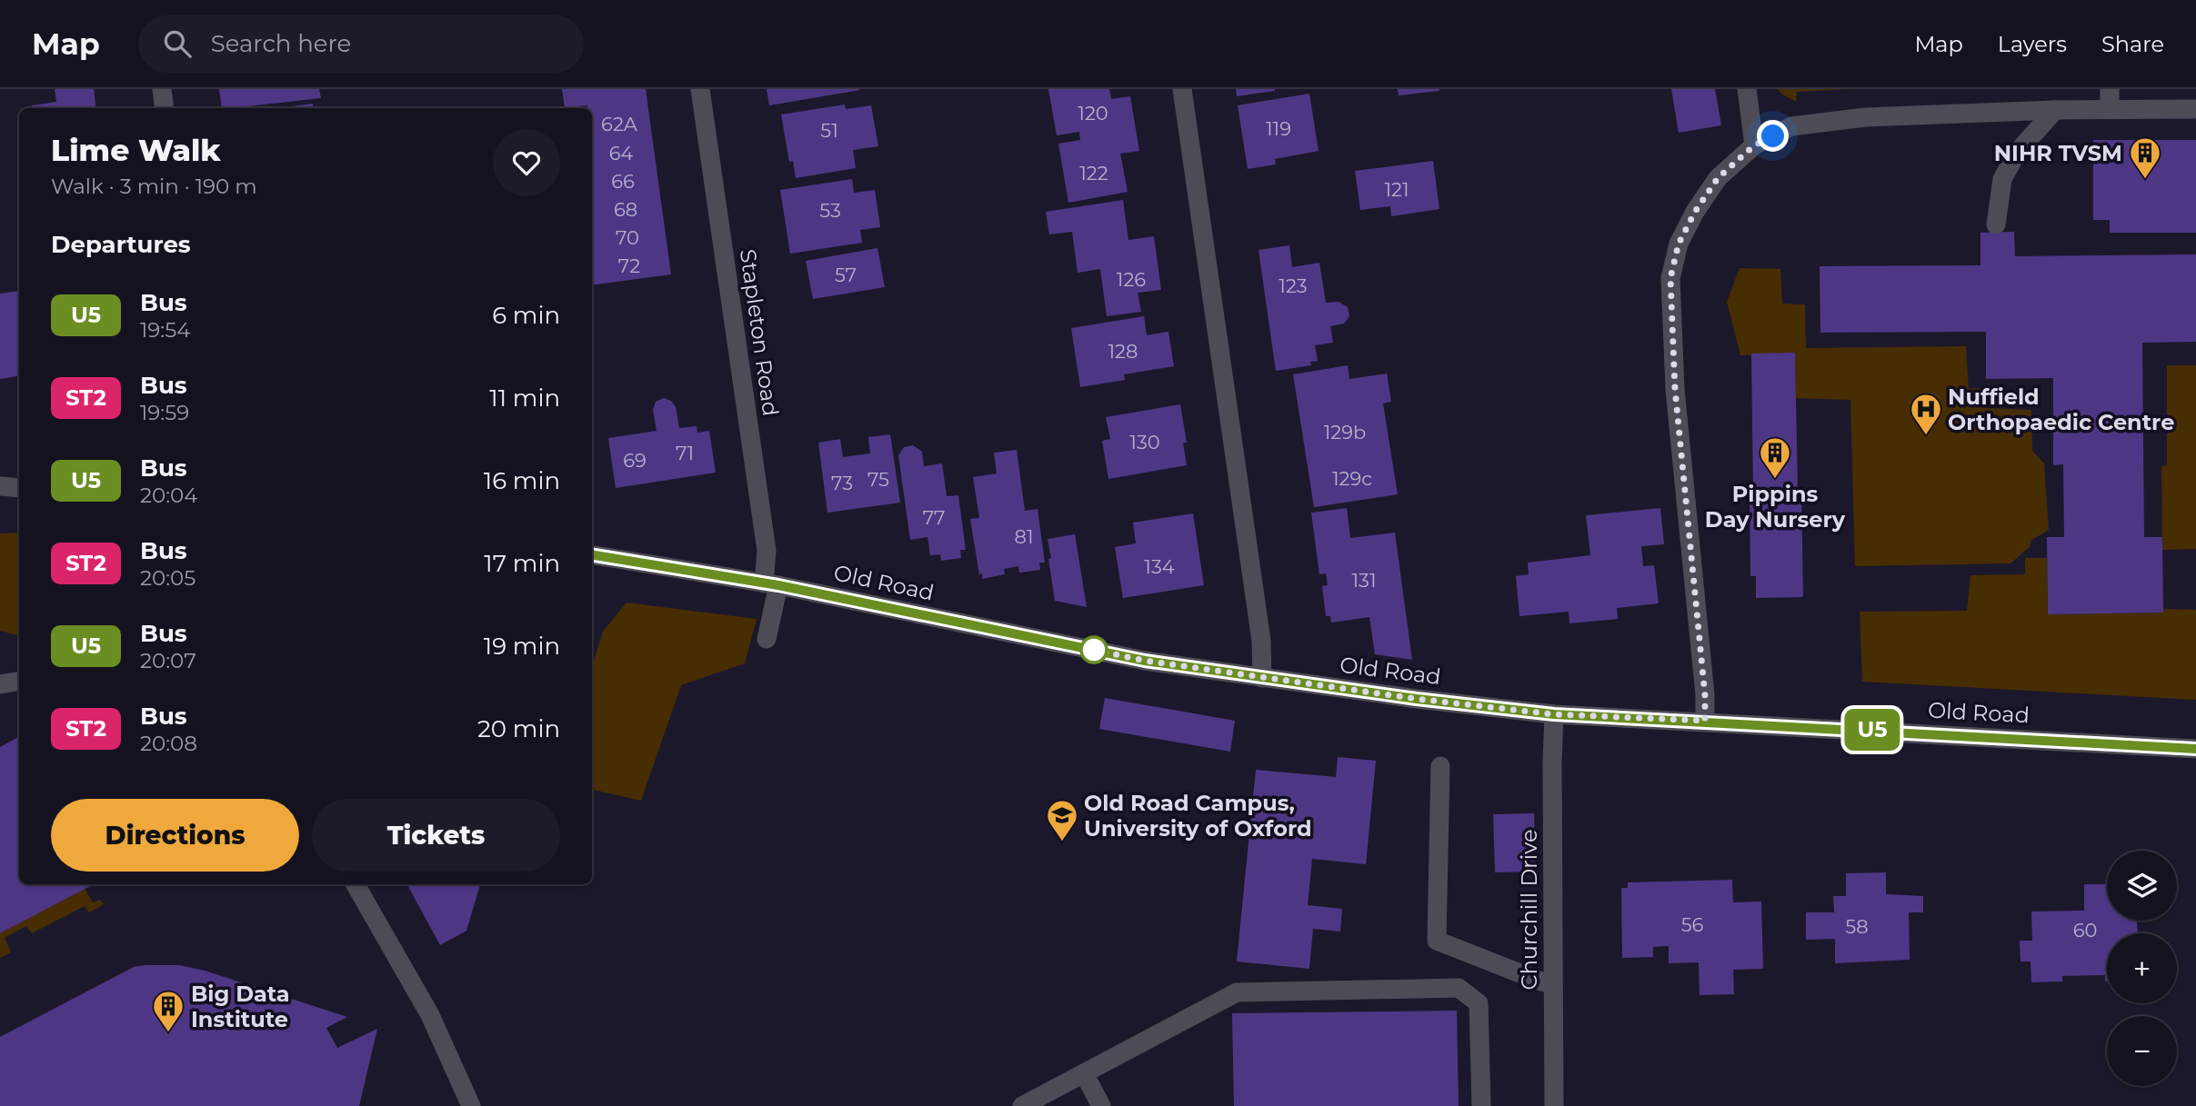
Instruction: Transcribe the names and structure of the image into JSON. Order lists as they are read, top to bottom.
{
  "streets": {
    "street": ["Stapleton Road", "Old Road", "Churchill Drive"]
  },
  "crossings": [
    ["Stapleton Road", "Old Road"],
    ["Old Road", "Churchill Drive"]
  ],
  "places": {
    "building": ["NIHR TVSM", "Pippins Day Nursery", "Big Data Institute"],
    "hospital": ["Nuffield Orthopaedic Centre"],
    "school or university": ["Old Road Campus, University of Oxford"]
  },
  "lines": ["bus line U5"],
  "house_numbers": [
    "120",
    "62A",
    "119",
    "51",
    "64",
    "122",
    "66",
    "121",
    "68",
    "53",
    "70",
    "72",
    "57",
    "126",
    "123",
    "128",
    "129b",
    "130",
    "71",
    "69",
    "129c",
    "75",
    "73",
    "77",
    "81",
    "134",
    "131",
    "56",
    "58",
    "60"
  ],
  "page": {
    "header": "Map",
    "search": "Search here",
    "nav": ["Map", "Layers", "Share"],
    "on_map": "U5",
    "heading": [
      ["Lime Walk", "Walk · 3 min · 190 m"],
      "Departures"
    ],
    "list": [
      {
        "mark": "U5",
        "name": "Bus",
        "note": "19:54",
        "value": "6 min"
      },
      {
        "mark": "ST2",
        "name": "Bus",
        "note": "19:59",
        "value": "11 min"
      },
      {
        "mark": "U5",
        "name": "Bus",
        "note": "20:04",
        "value": "16 min"
      },
      {
        "mark": "ST2",
        "name": "Bus",
        "note": "20:05",
        "value": "17 min"
      },
      {
        "mark": "U5",
        "name": "Bus",
        "note": "20:07",
        "value": "19 min"
      },
      {
        "mark": "ST2",
        "name": "Bus",
        "note": "20:08",
        "value": "20 min"
      }
    ],
    "buttons": ["Directions", "Tickets"],
    "map_buttons": ["+", "−"]
  }
}
